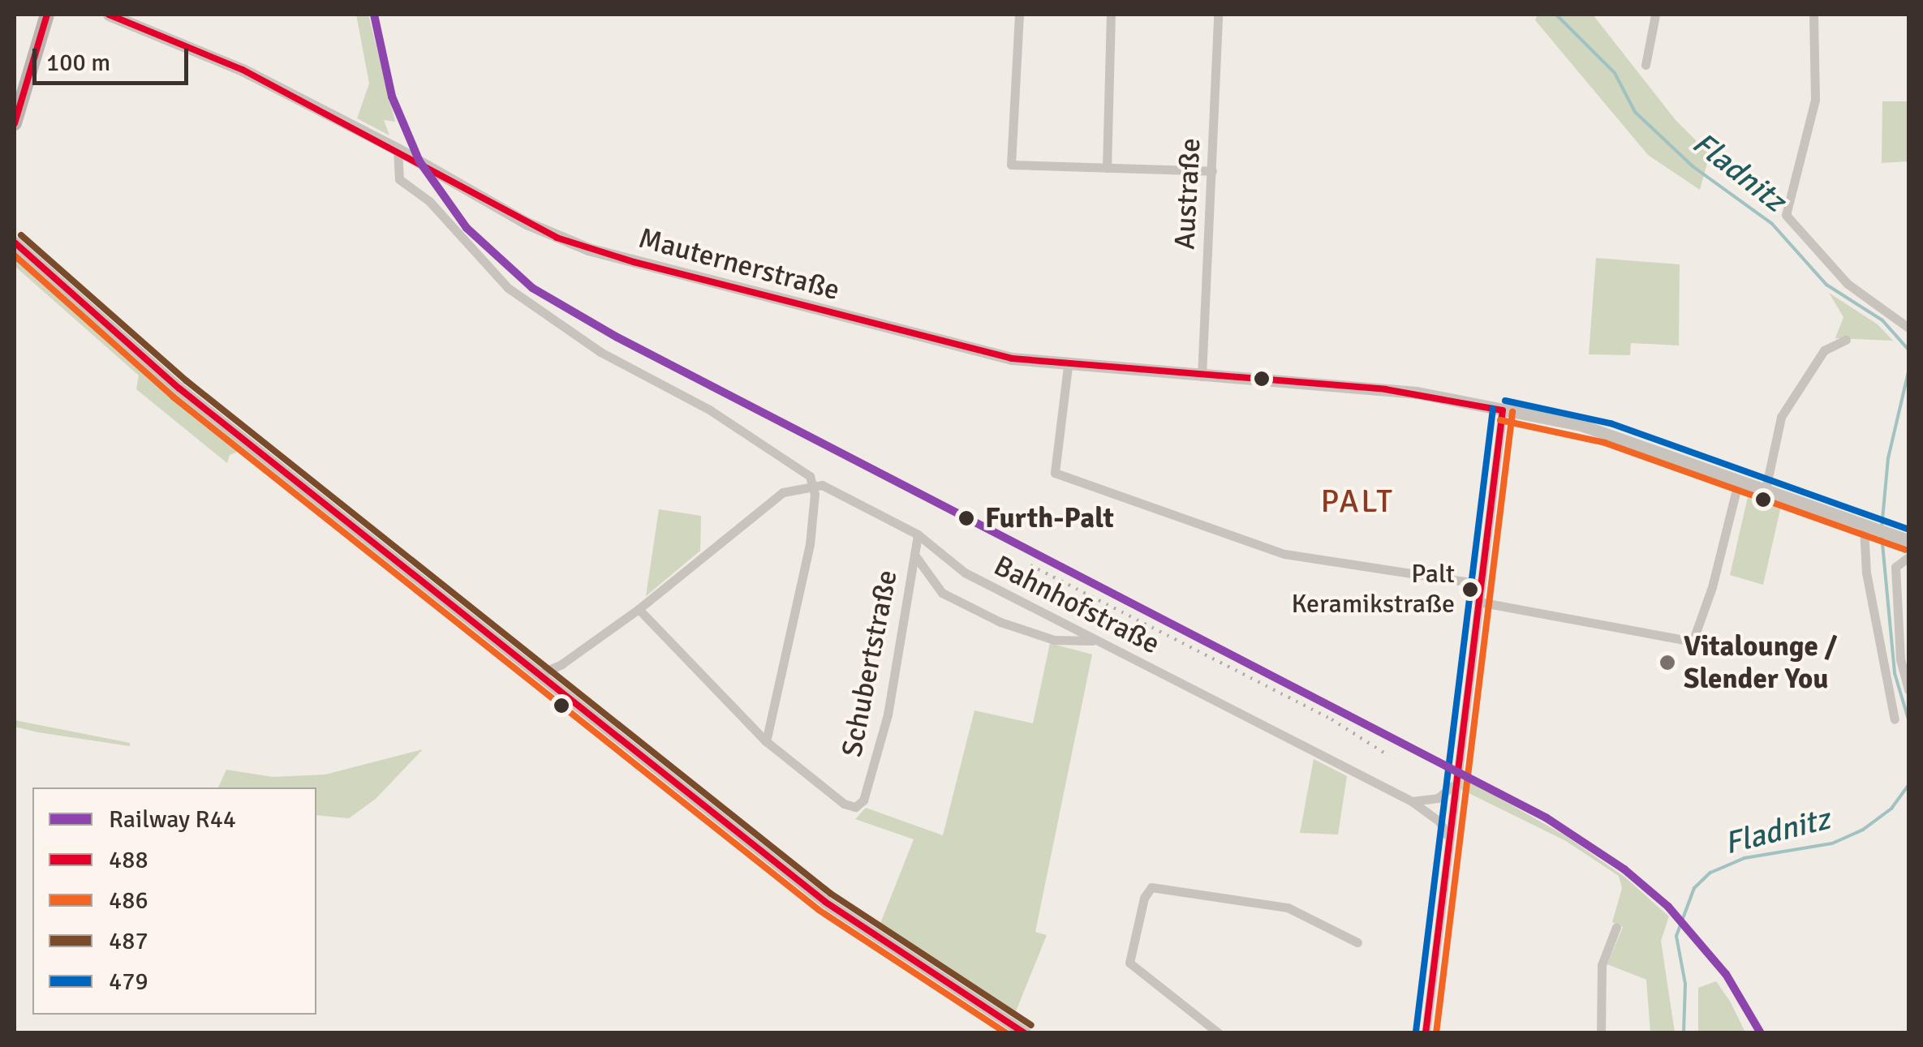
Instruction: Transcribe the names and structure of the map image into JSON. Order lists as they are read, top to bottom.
{
  "streets": {
    "street": [
      "Austraße",
      "Mauternerstraße",
      "Bahnhofstraße",
      "Schubertstraße"
    ]
  },
  "crossings": [
    ["Austraße", "Mauternerstraße"],
    ["Bahnhofstraße", "Schubertstraße"]
  ],
  "districts": ["PALT"],
  "water": ["Fladnitz"],
  "places": ["Furth-Palt", "Palt Keramikstraße", "Vitalounge / Slender You"],
  "lines": [
    "rail line R44",
    "transit line 488",
    "transit line 487",
    "transit line 486",
    "transit line 479"
  ],
  "legend": [
    "Railway R44",
    "488",
    "486",
    "487",
    "479"
  ],
  "scale_bar": "100 m"
}
